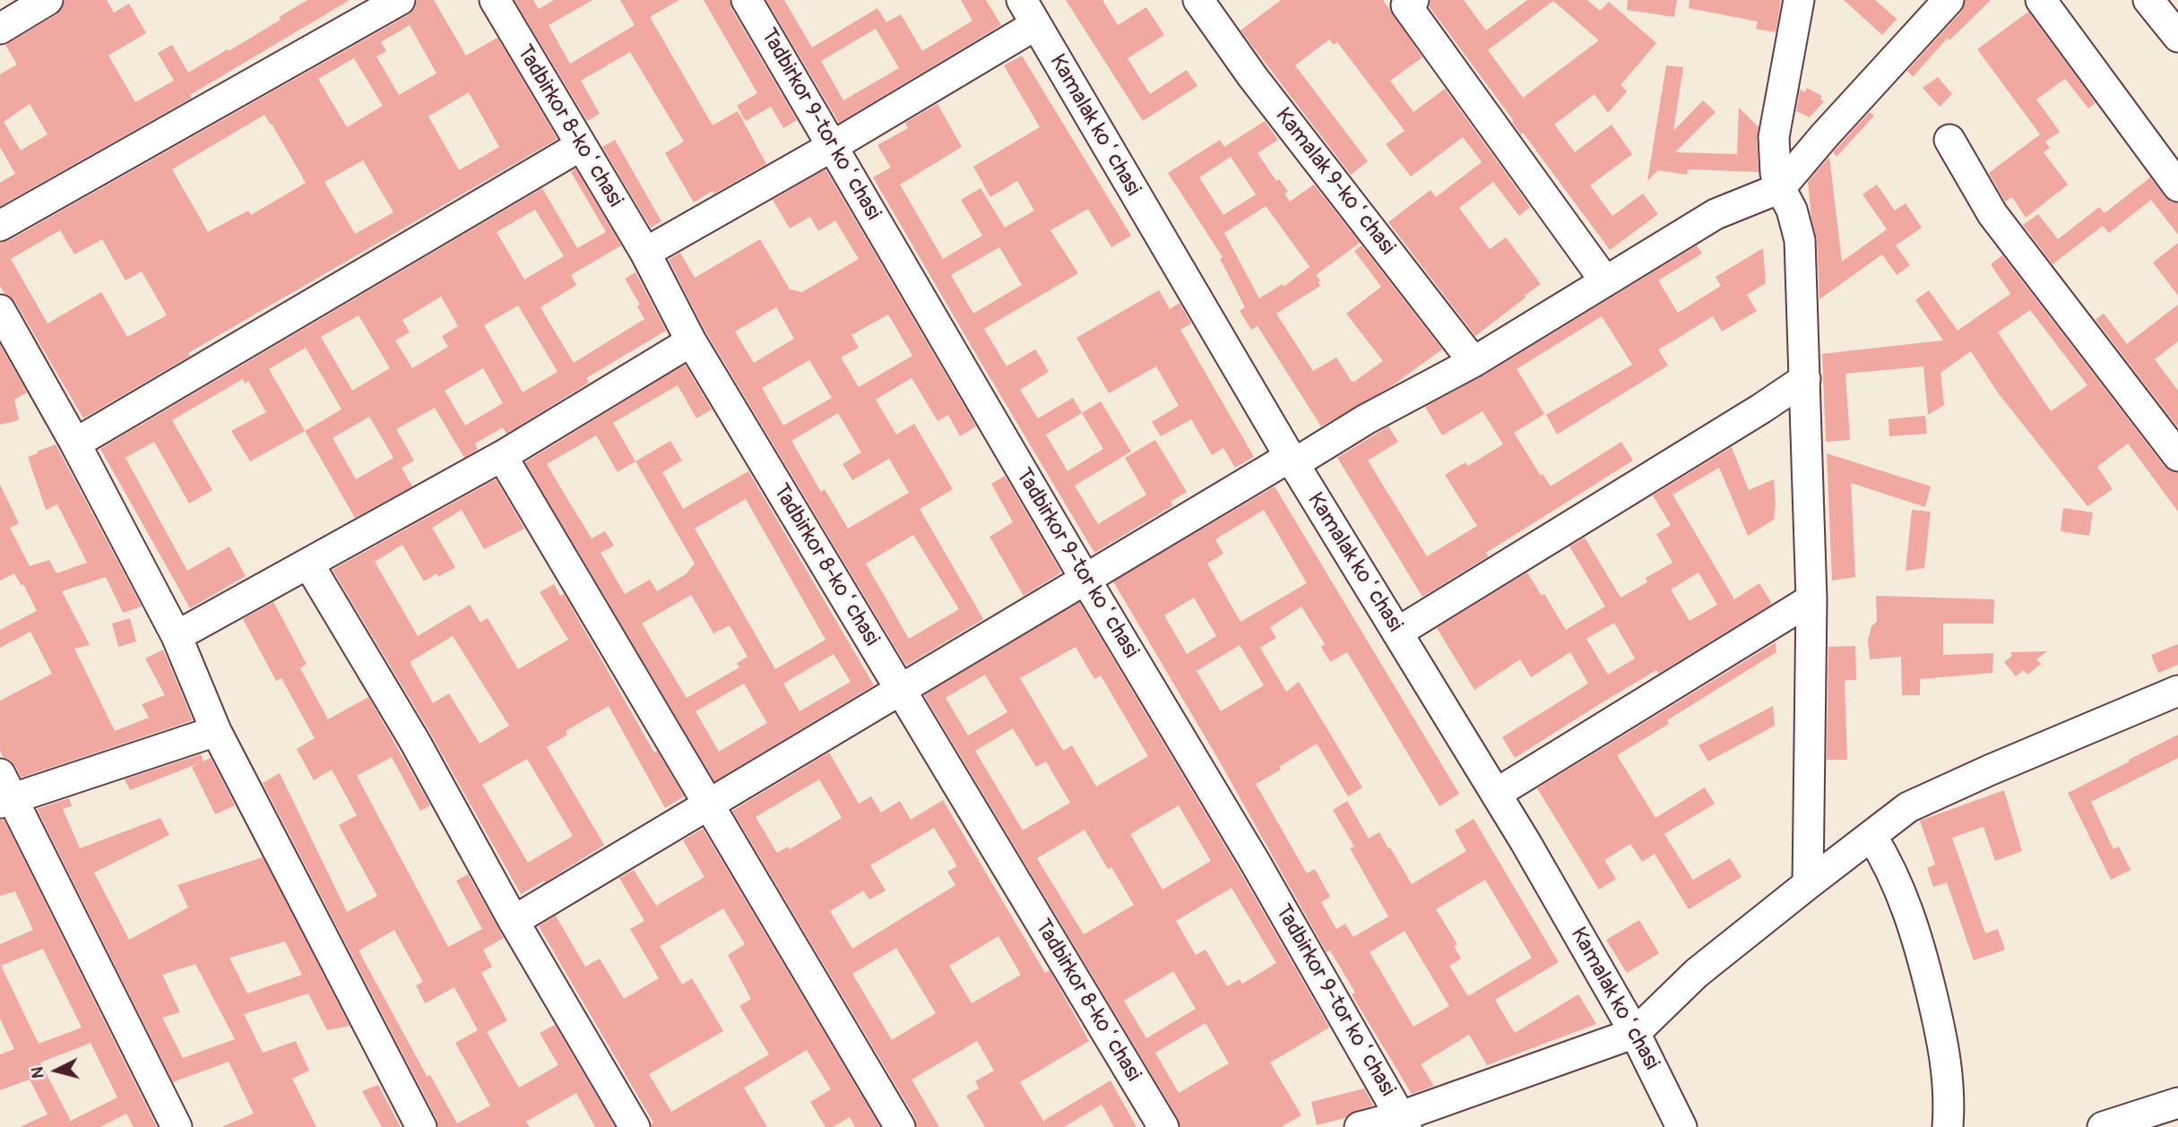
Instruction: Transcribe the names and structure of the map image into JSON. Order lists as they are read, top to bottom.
{
  "streets": {
    "street": [
      "Tadbirkor 9-tor koʻchasi",
      "Kamalak koʻchasi",
      "Tadbirkor 8-koʻchasi",
      "Kamalak 9-koʻchasi"
    ]
  },
  "north": "left"
}
